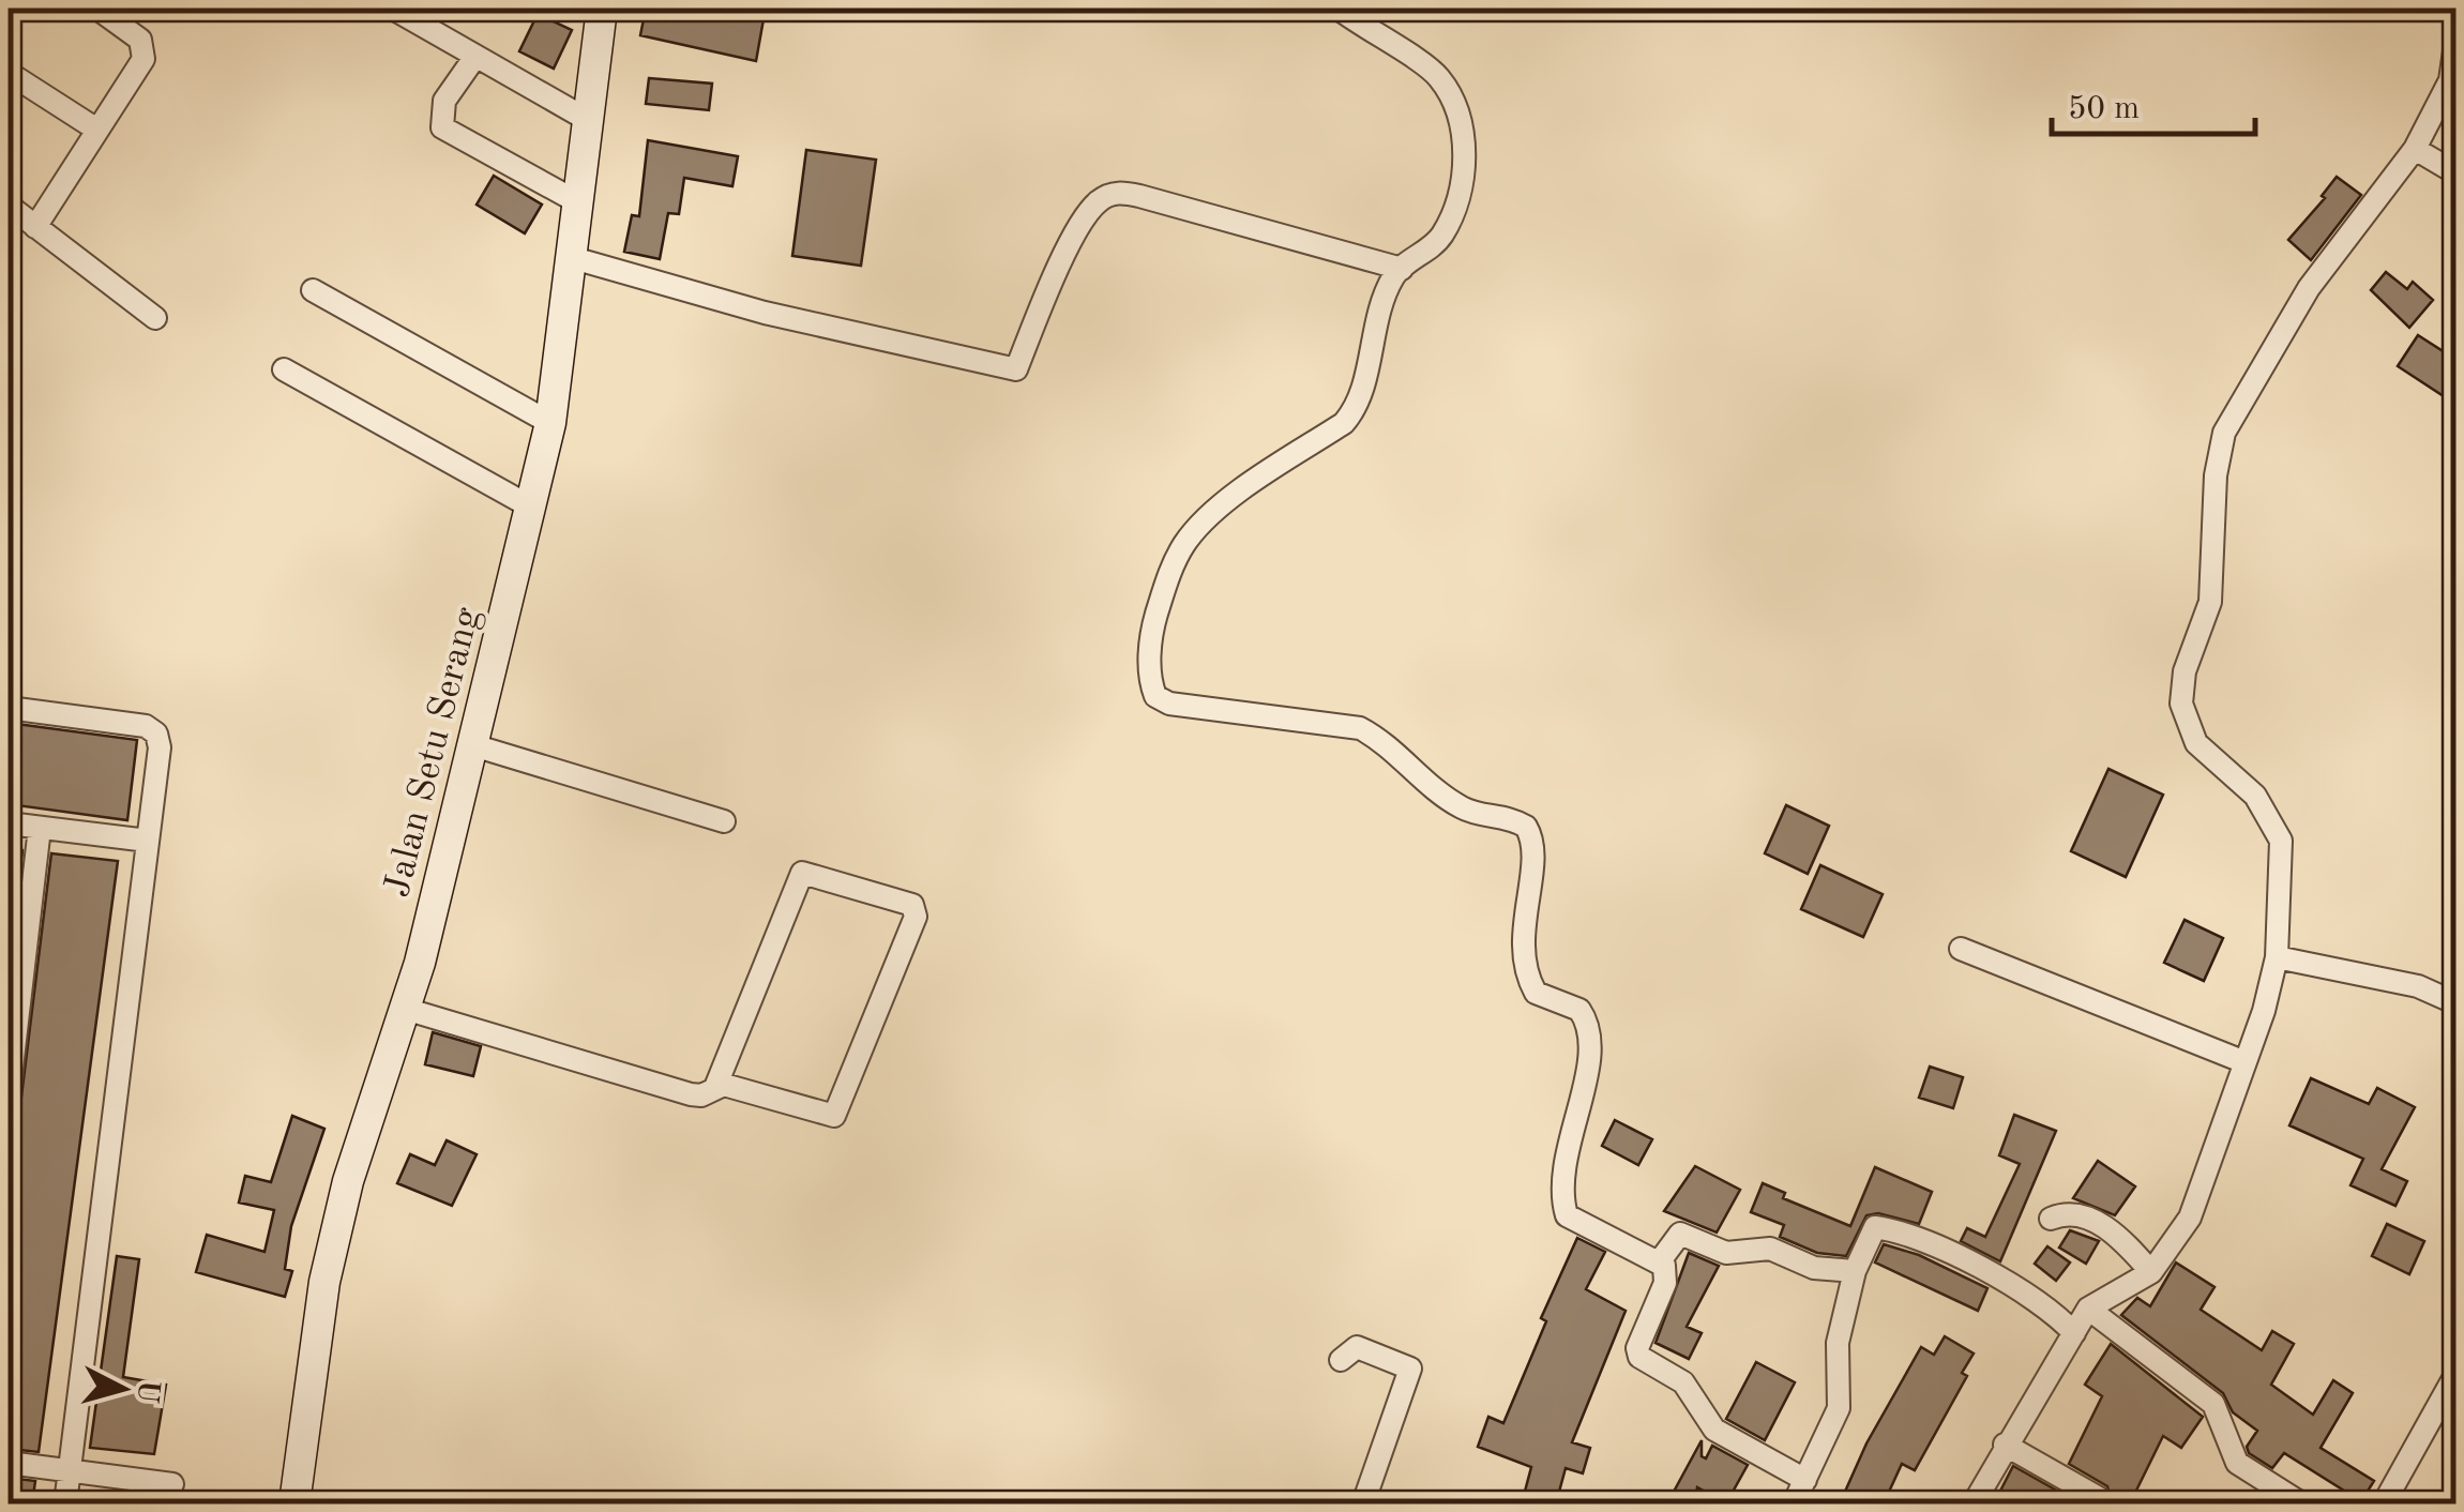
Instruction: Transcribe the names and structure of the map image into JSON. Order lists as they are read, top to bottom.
{
  "streets": {
    "street": ["Jalan Setu Serang"]
  },
  "scale_bar": "50 m",
  "north": "right"
}
